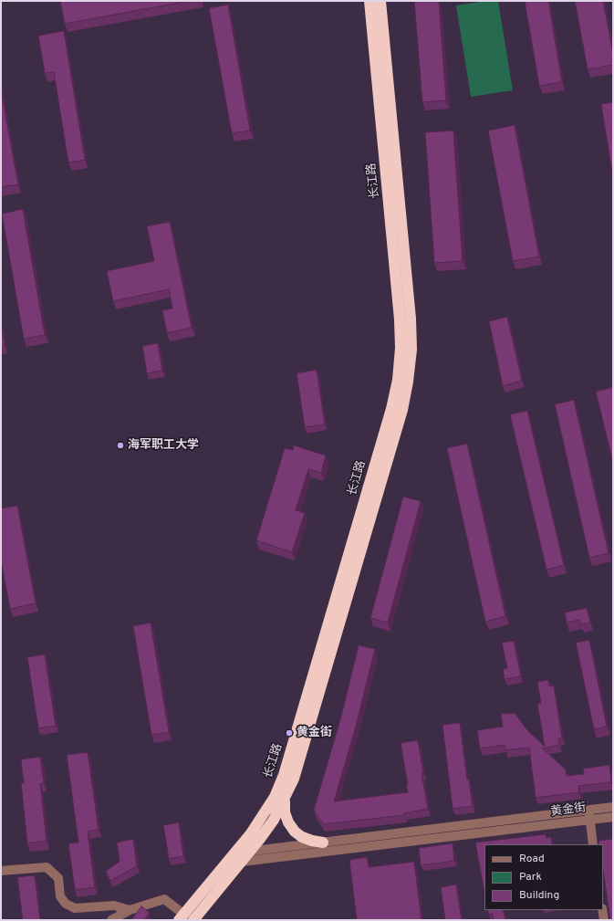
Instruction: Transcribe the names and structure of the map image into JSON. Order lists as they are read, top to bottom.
{
  "streets": {
    "highway": ["长江路"],
    "street": ["黄金街"]
  },
  "crossings": [
    ["长江路", "黄金街"]
  ],
  "places": ["海军职工大学", "黄金街"],
  "legend": ["Road", "Park", "Building"]
}
